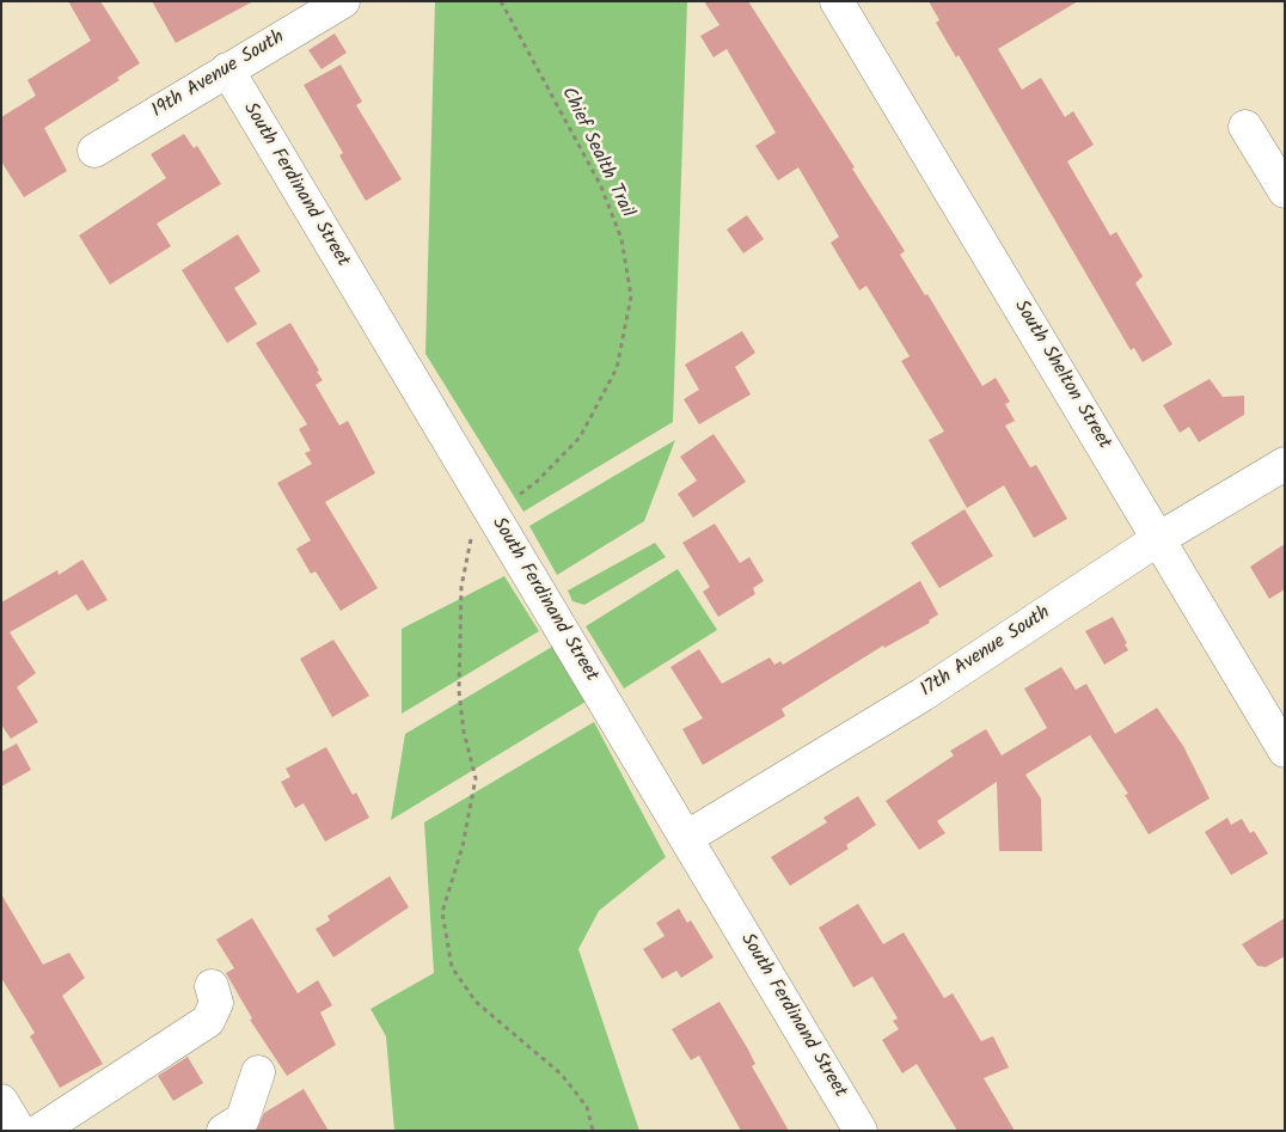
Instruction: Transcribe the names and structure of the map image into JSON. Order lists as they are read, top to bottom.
{
  "streets": {
    "street": [
      "19th Avenue South",
      "South Ferdinand Street",
      "South Shelton Street",
      "17th Avenue South"
    ],
    "path": ["Chief Sealth Trail"]
  },
  "crossings": [
    ["19th Avenue South", "South Ferdinand Street"],
    ["South Ferdinand Street", "17th Avenue South"],
    ["South Shelton Street", "17th Avenue South"]
  ]
}
